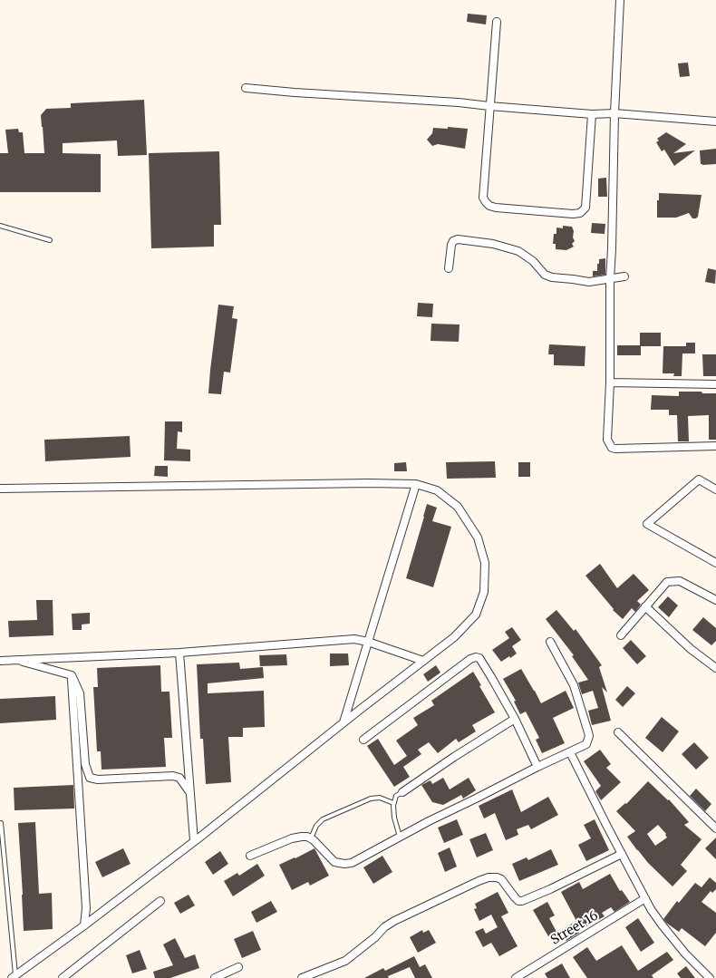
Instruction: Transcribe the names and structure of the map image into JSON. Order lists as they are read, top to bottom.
{
  "streets": {
    "street": ["Street 16"]
  }
}
